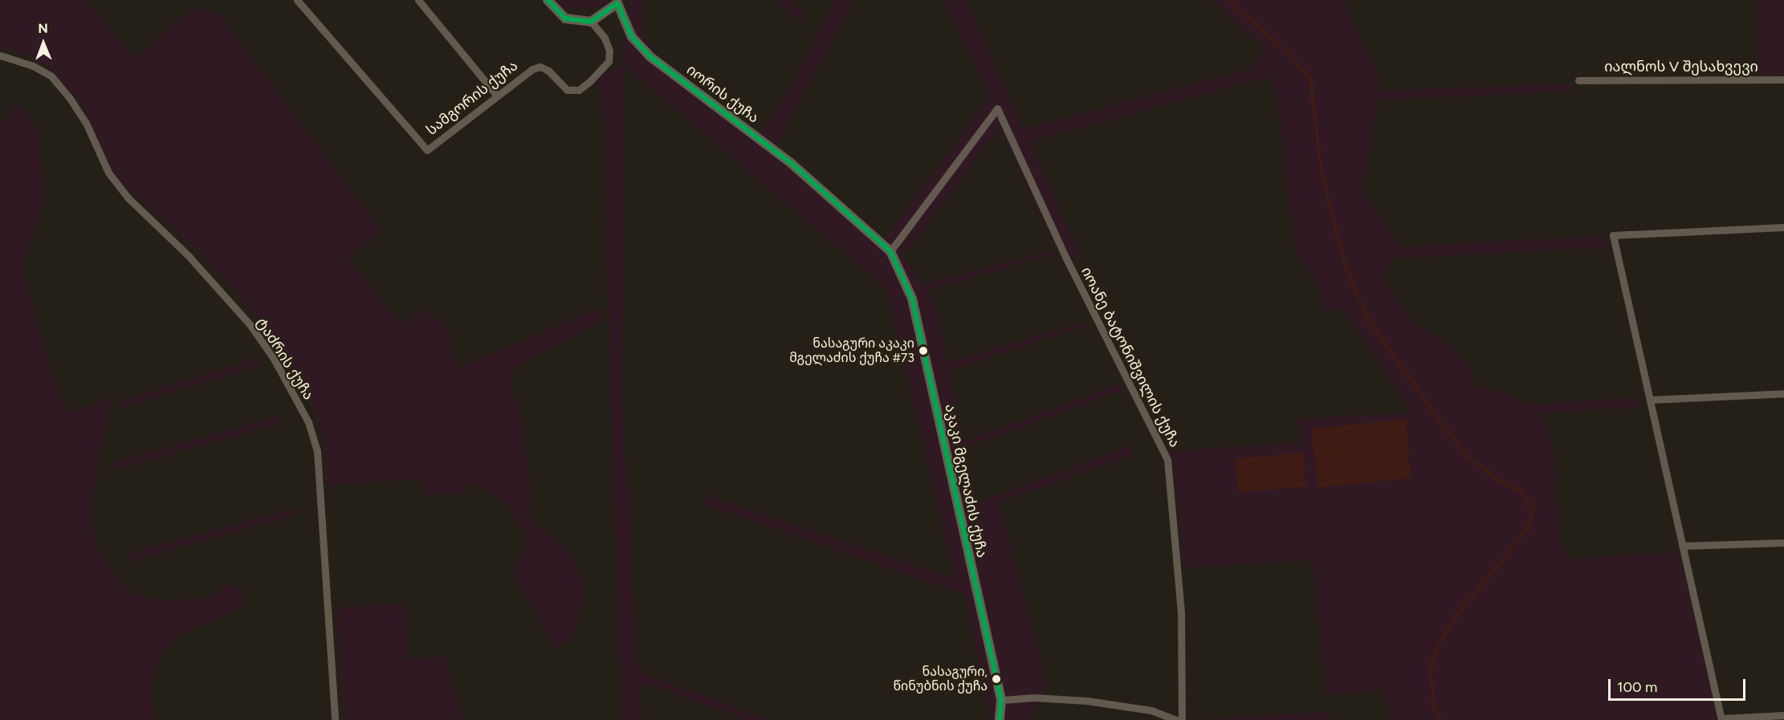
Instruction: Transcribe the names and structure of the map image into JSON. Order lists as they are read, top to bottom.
{
  "streets": {
    "street": [
      "იალნოს V შესახვევი",
      "იორის ქუჩა",
      "სამგორის ქუჩა",
      "იოანე ბატონიშვილის ქუჩა",
      "ტაძრის ქუჩა",
      "აკაკი მგელაძის ქუჩა"
    ]
  },
  "crossings": [
    ["იორის ქუჩა", "სამგორის ქუჩა"],
    ["იორის ქუჩა", "იოანე ბატონიშვილის ქუჩა"],
    ["იორის ქუჩა", "აკაკი მგელაძის ქუჩა"],
    ["იოანე ბატონიშვილის ქუჩა", "აკაკი მგელაძის ქუჩა"]
  ],
  "places": ["ნასაგური აკაკი მგელაძის ქუჩა #73", "ნასაგური, წინუბნის ქუჩა"],
  "scale_bar": "100 m",
  "north": "top"
}
